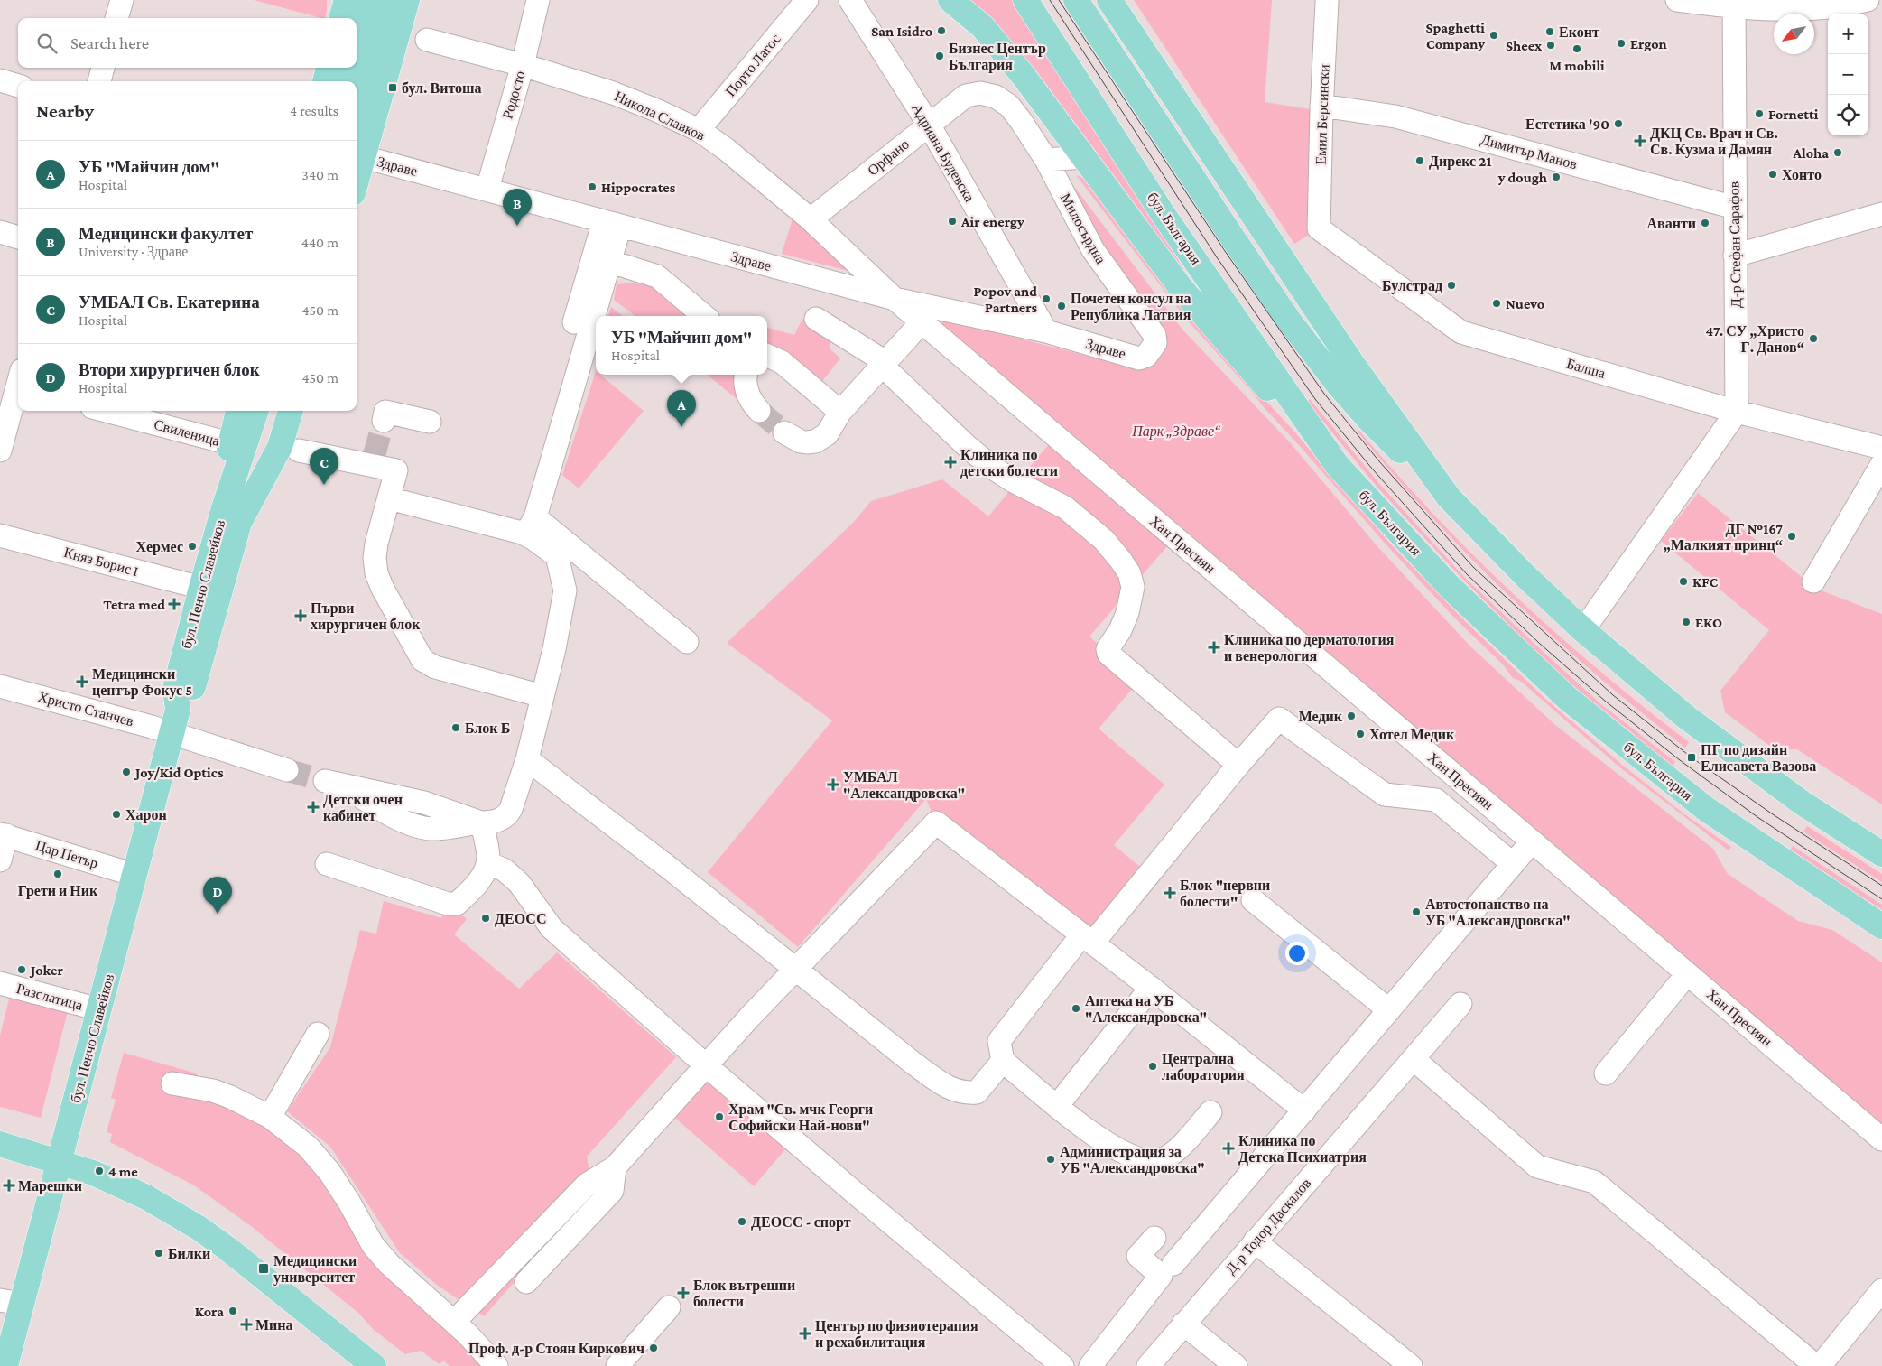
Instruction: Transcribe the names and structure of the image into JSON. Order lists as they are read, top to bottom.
{
  "streets": {
    "main road": ["бул. България", "бул. Пенчо Славейков"],
    "street": [
      "Порто Лагос",
      "Родосто",
      "Емил Берсински",
      "Никола Славков",
      "Димитър Манов",
      "Адриана Будевска",
      "Орфано",
      "Здраве",
      "Милосърдна",
      "Д-р Стефан Сарафов",
      "Балша",
      "Свиленица",
      "Хан Пресиян",
      "Княз Борис I",
      "Христо Станчев",
      "Цар Петър",
      "Разслатица",
      "Д-р Тодор Даскалов"
    ]
  },
  "crossings": [
    ["Порто Лагос", "Никола Славков"],
    ["Родосто", "Никола Славков"],
    ["Родосто", "Здраве"],
    ["Емил Берсински", "Димитър Манов"],
    ["Емил Берсински", "Балша"],
    ["Никола Славков", "Орфано"],
    ["Никола Славков", "Здраве"],
    ["Никола Славков", "Хан Пресиян"],
    ["Димитър Манов", "Д-р Стефан Сарафов"],
    ["Адриана Будевска", "Орфано"],
    ["Адриана Будевска", "Здраве"],
    ["Орфано", "Милосърдна"],
    ["Здраве", "Милосърдна"],
    ["Здраве", "Хан Пресиян"],
    ["Д-р Стефан Сарафов", "Балша"],
    ["Свиленица", "бул. Пенчо Славейков"],
    ["Княз Борис I", "бул. Пенчо Славейков"],
    ["бул. Пенчо Славейков", "Христо Станчев"],
    ["бул. Пенчо Славейков", "Цар Петър"],
    ["бул. Пенчо Славейков", "Разслатица"]
  ],
  "parks": ["Парк „Здраве“"],
  "places": {
    "other": [
      "San Isidro",
      "Еконт",
      "Spaghetti Company",
      "Ergon",
      "Sheex",
      "M mobili",
      "Бизнес Център България",
      "Fornetti",
      "Естетика '90",
      "Aloha",
      "Дирекс 21",
      "Хонто",
      "y dough",
      "Hippocrates",
      "Air energy",
      "Аванти",
      "Булстрад",
      "Popov and Partners",
      "Nuevo",
      "Почетен консул на Република Латвия",
      "47. СУ „Христо Г. Данов“",
      "ДГ №167 „Малкият принц“",
      "Хермес",
      "KFC",
      "EKO",
      "Медик",
      "Блок Б",
      "Хотел Медик",
      "Joy/Kid Optics",
      "Харон",
      "Грети и Ник",
      "Автостопанство на УБ \"Александровска\"",
      "ДЕОСС",
      "Joker",
      "Аптека на УБ \"Александровска\"",
      "Централна лаборатория",
      "Храм \"Св. мчк Георги Софийски Най-нови\"",
      "Администрация за УБ \"Александровска\"",
      "4 me",
      "ДЕОСС - спорт",
      "Билки",
      "Kora",
      "Проф. д-р Стоян Киркович"
    ],
    "transit": ["бул. Витоша", "ПГ по дизайн Елисавета Вазова", "Медицински университет"],
    "health": [
      "ДКЦ Св. Врач и Св. Св. Кузма и Дамян",
      "Клиника по детски болести",
      "Tetra med",
      "Първи хирургичен блок",
      "Клиника по дерматология и венерология",
      "Медицински център Фокус 5",
      "УМБАЛ \"Александровска\"",
      "Детски очен кабинет",
      "Блок \"нервни болести\"",
      "Клиника по Детска Психиатрия",
      "Марешки",
      "Блок вътрешни болести",
      "Мина",
      "Център по физиотерапия и рехабилитация"
    ]
  },
  "north": "bottom left",
  "page": {
    "map_buttons": ["+", "−"],
    "search": "Search here",
    "heading": ["Nearby", "4 results"],
    "list": [
      {
        "mark": "A",
        "name": "УБ \"Майчин дом\"",
        "note": "Hospital",
        "value": "340 m"
      },
      {
        "mark": "B",
        "name": "Медицински факултет",
        "note": "University · Здраве",
        "value": "440 m"
      },
      {
        "mark": "C",
        "name": "УМБАЛ Св. Екатерина",
        "note": "Hospital",
        "value": "450 m"
      },
      {
        "mark": "D",
        "name": "Втори хирургичен блок",
        "note": "Hospital",
        "value": "450 m"
      }
    ],
    "pins": [
      "B",
      "A",
      "C",
      "D"
    ],
    "popup": ["УБ \"Майчин дом\"", "Hospital"]
  }
}
